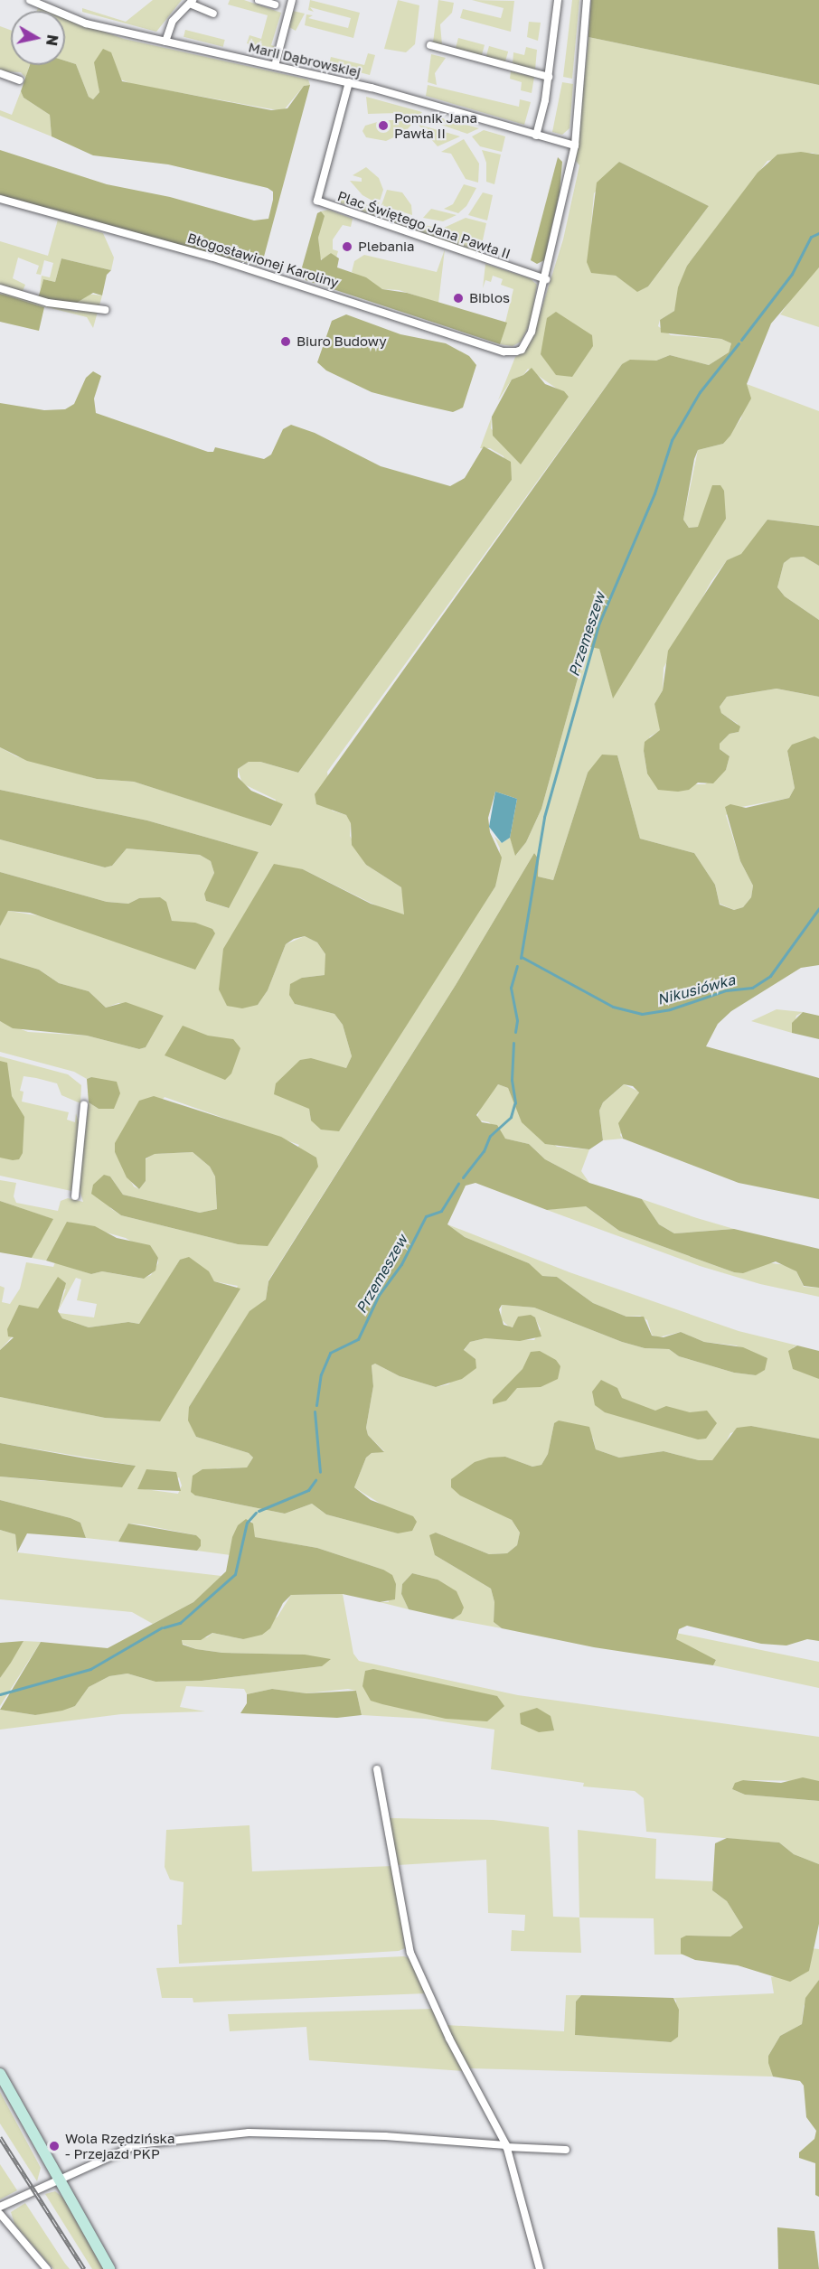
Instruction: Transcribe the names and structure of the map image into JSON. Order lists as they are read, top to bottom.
{
  "streets": {
    "street": ["Marii Dąbrowskiej", "Plac Świętego Jana Pawła II", "Błogosławionej Karoliny"]
  },
  "crossings": [
    ["Marii Dąbrowskiej", "Plac Świętego Jana Pawła II"],
    ["Plac Świętego Jana Pawła II", "Błogosławionej Karoliny"]
  ],
  "water": ["Przemeszew", "Nikusiówka"],
  "places": [
    "Pomnik Jana Pawła II",
    "Plebania",
    "Biblos",
    "Biuro Budowy",
    "Wola Rzędzińska - Przejazd PKP"
  ],
  "north": "right"
}
